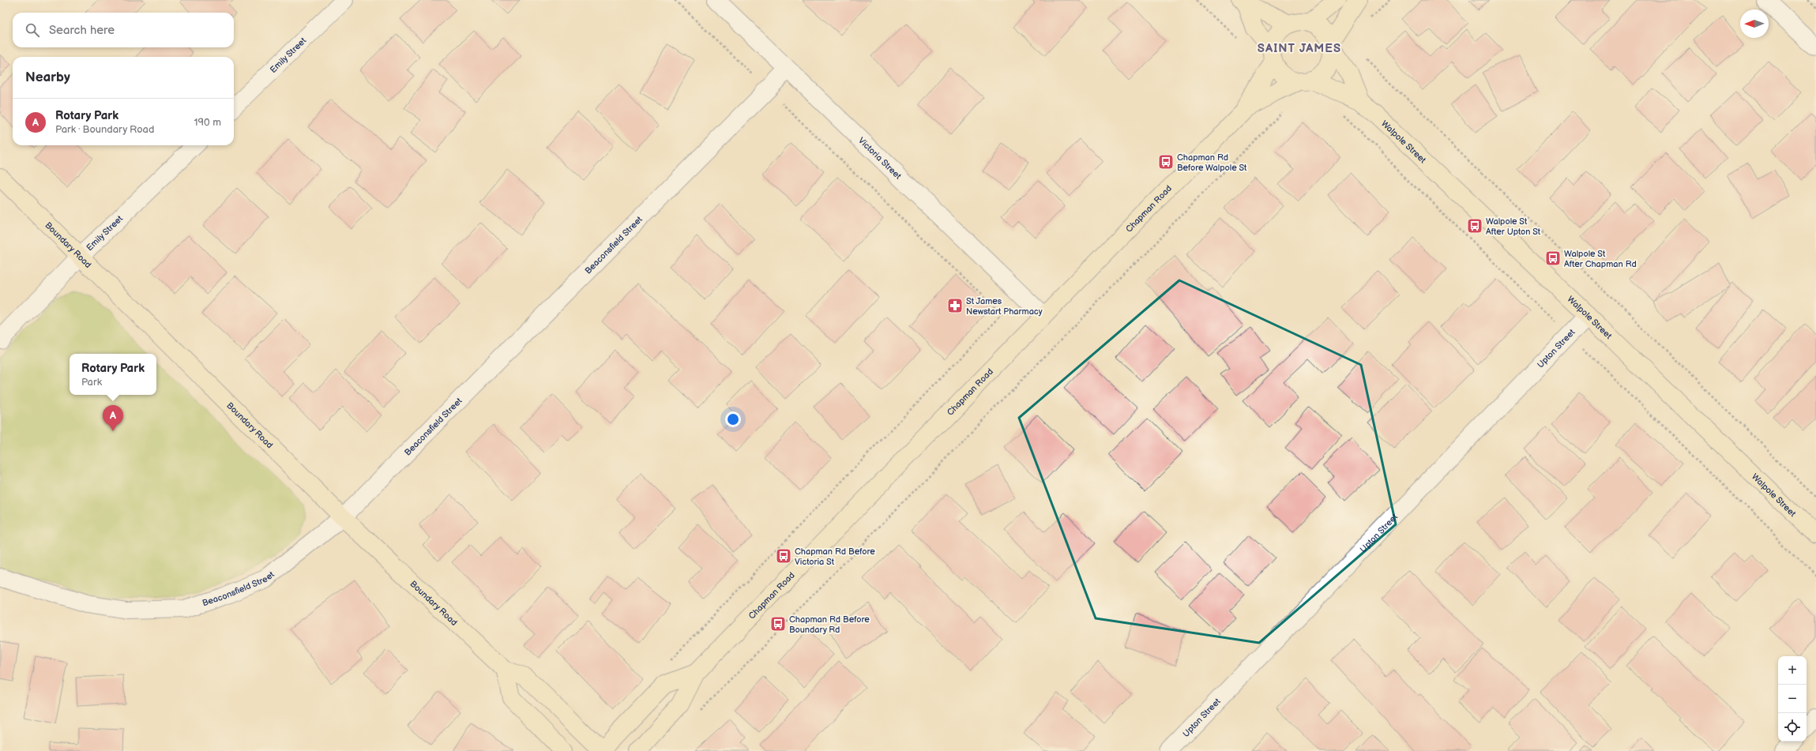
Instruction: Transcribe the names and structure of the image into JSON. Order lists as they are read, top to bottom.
{
  "streets": {
    "street": [
      "Emily Street",
      "Walpole Street",
      "Victoria Street",
      "Chapman Road",
      "Beaconsfield Street",
      "Boundary Road",
      "Upton Street"
    ]
  },
  "crossings": [
    ["Emily Street", "Boundary Road"],
    ["Walpole Street", "Chapman Road"],
    ["Walpole Street", "Upton Street"],
    ["Victoria Street", "Chapman Road"],
    ["Victoria Street", "Beaconsfield Street"],
    ["Chapman Road", "Boundary Road"],
    ["Beaconsfield Street", "Boundary Road"]
  ],
  "districts": ["SAINT JAMES"],
  "places": {
    "bus stop": [
      "Chapman Rd Before Walpole St",
      "Walpole St After Upton St",
      "Walpole St After Chapman Rd",
      "Chapman Rd Before Victoria St",
      "Chapman Rd Before Boundary Rd"
    ],
    "pharmacy": ["St James Newstart Pharmacy"]
  },
  "north": "left",
  "page": {
    "search": "Search here",
    "heading": "Nearby",
    "list": [
      {
        "mark": "A",
        "name": "Rotary Park",
        "note": "Park · Boundary Road",
        "value": "190 m"
      }
    ],
    "popup": ["Rotary Park", "Park"],
    "pins": "A",
    "map_buttons": ["+", "−"]
  }
}
